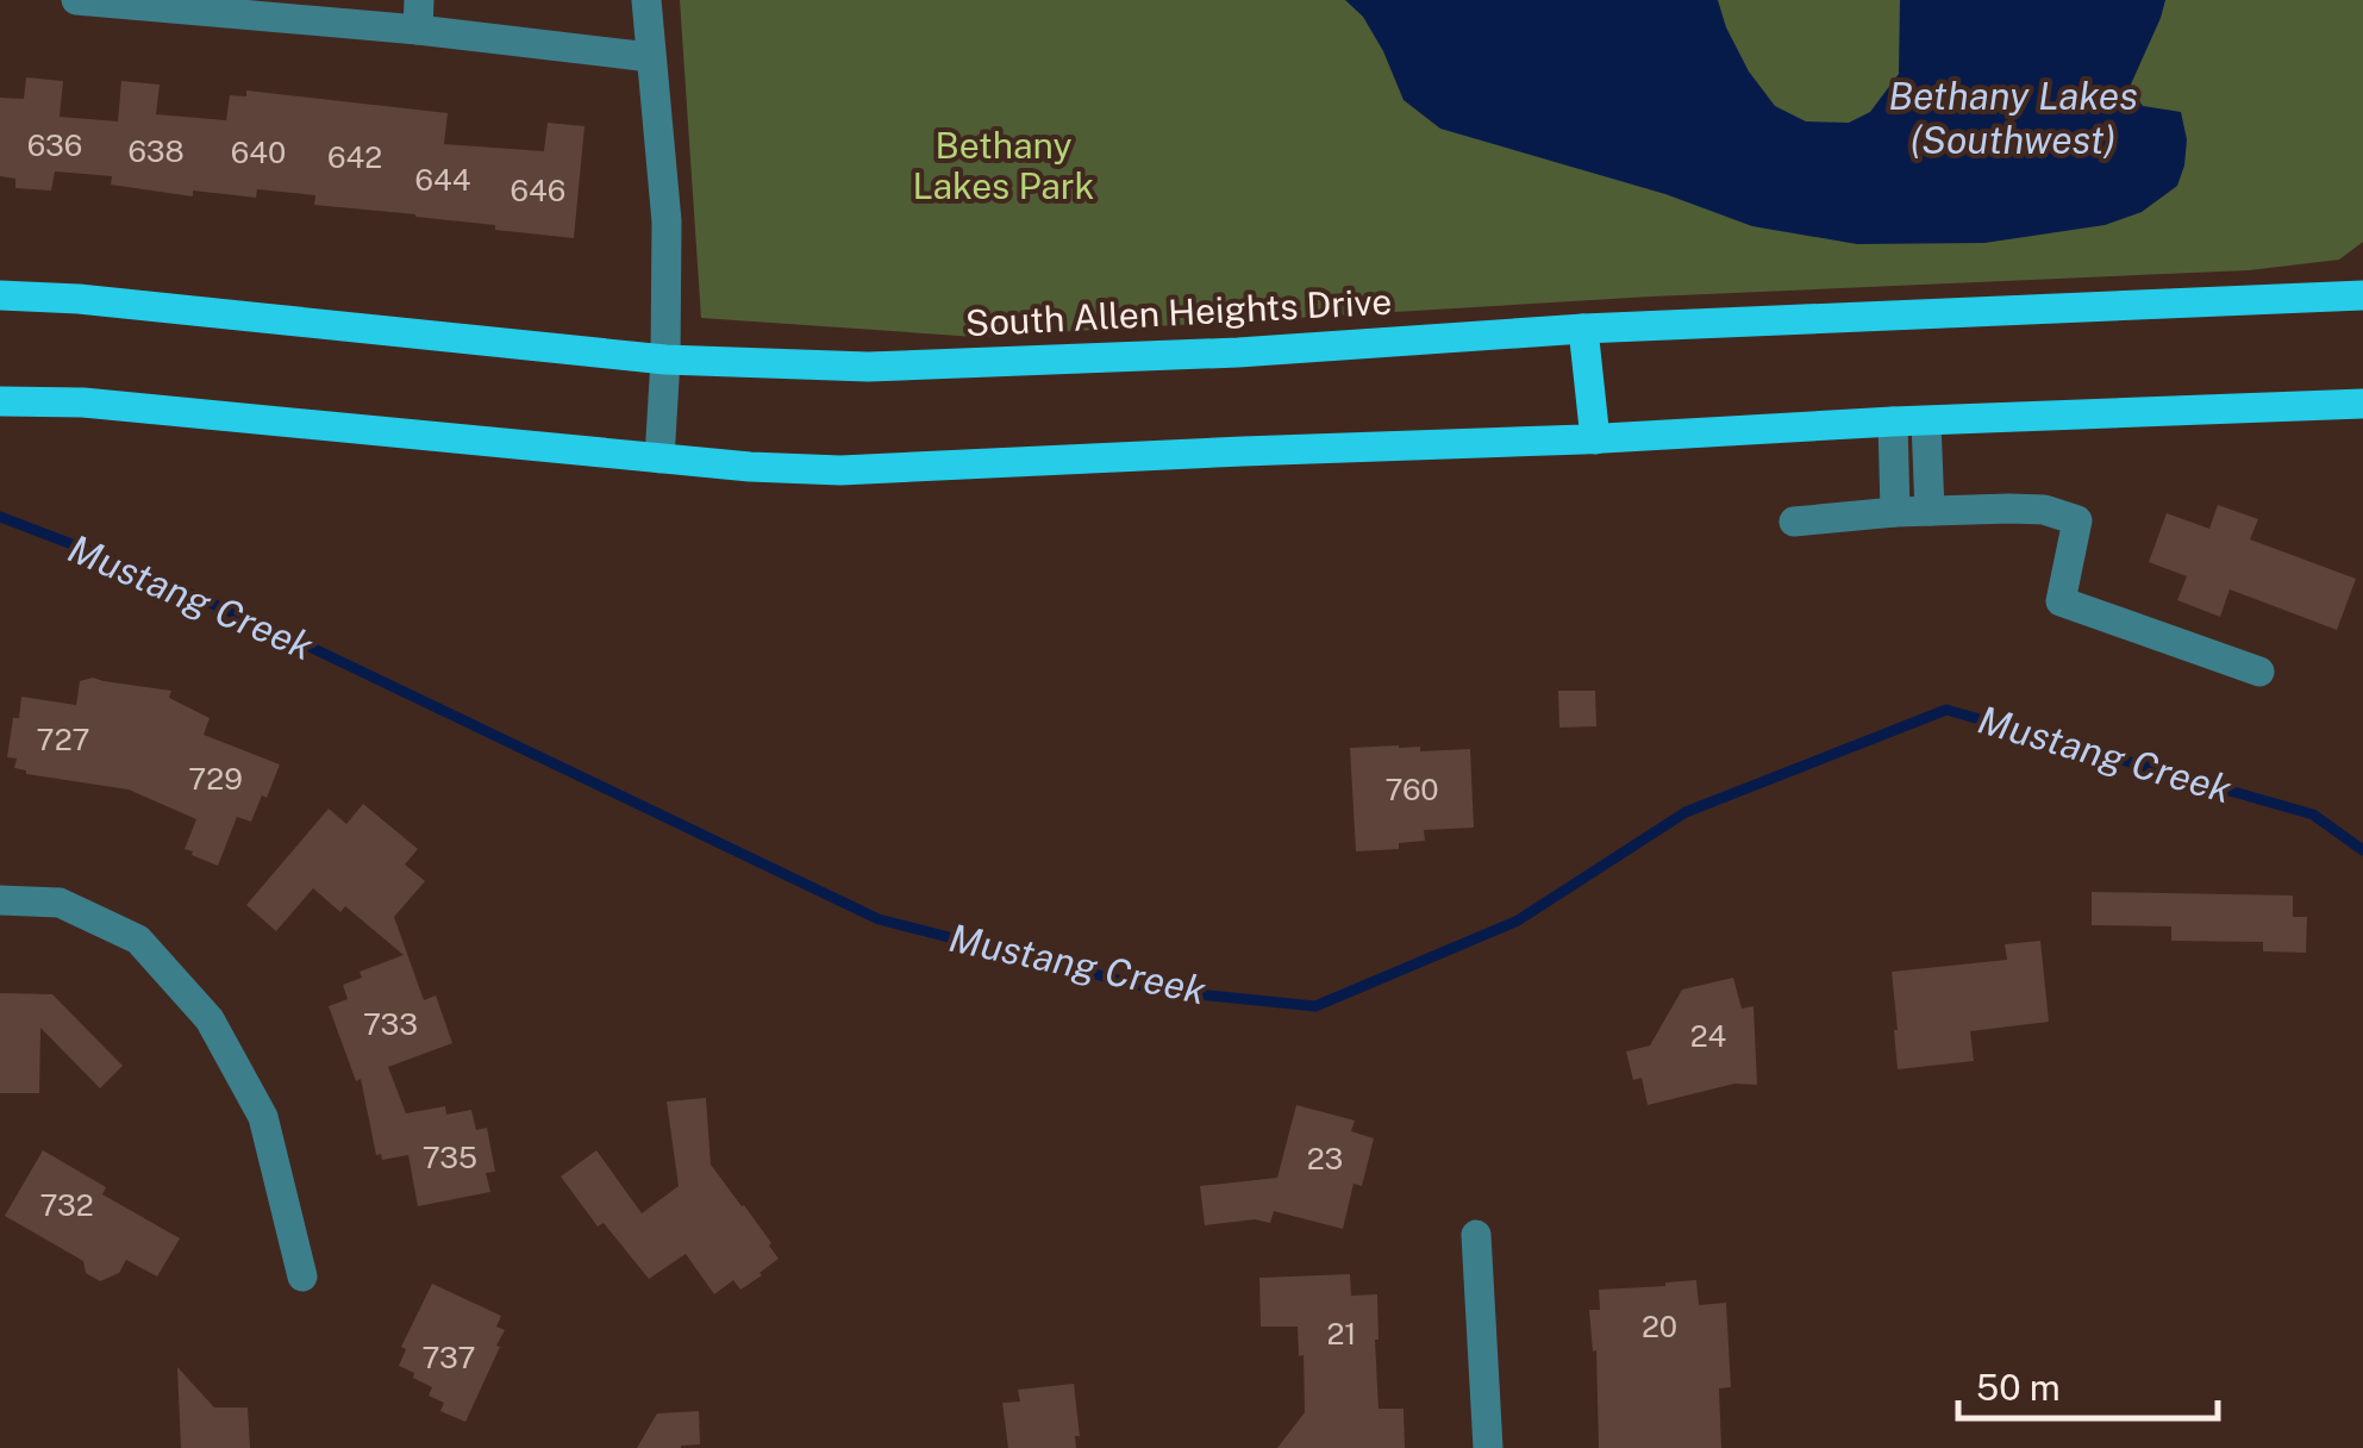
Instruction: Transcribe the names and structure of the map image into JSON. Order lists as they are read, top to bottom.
{
  "streets": {
    "main road": ["South Allen Heights Drive"]
  },
  "water": ["Bethany Lakes (Southwest)", "Mustang Creek"],
  "parks": ["Bethany Lakes Park"],
  "house_numbers": [
    "636",
    "638",
    "640",
    "642",
    "644",
    "646",
    "727",
    "729",
    "760",
    "733",
    "24",
    "735",
    "23",
    "732",
    "20",
    "21",
    "737"
  ],
  "scale_bar": "50 m"
}
